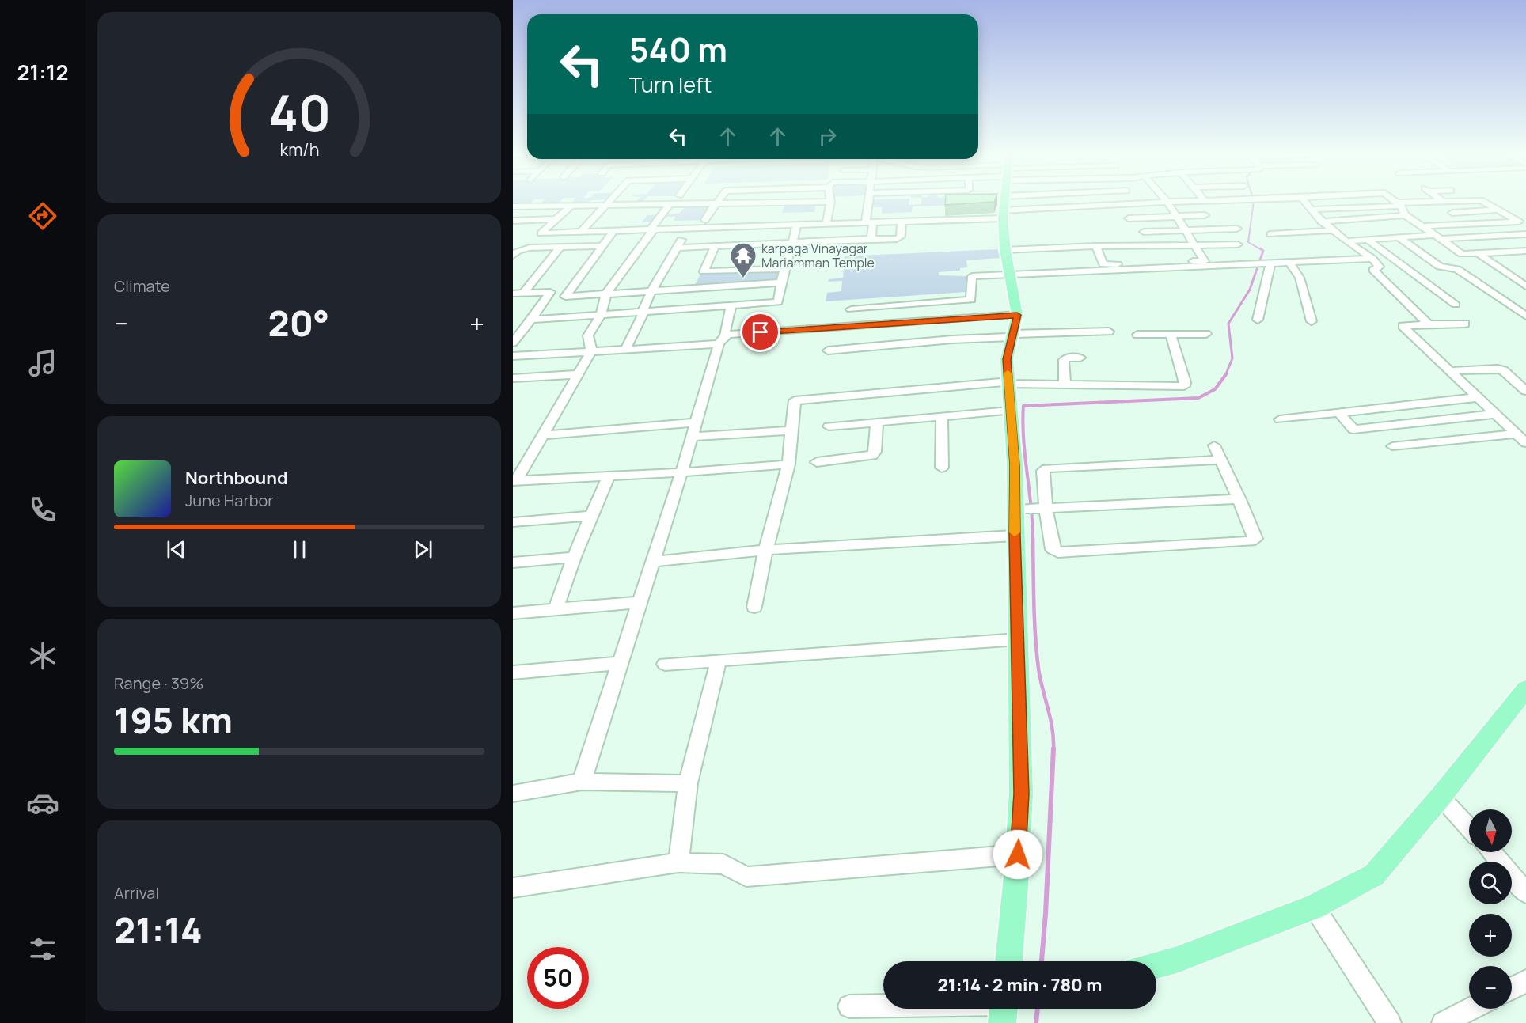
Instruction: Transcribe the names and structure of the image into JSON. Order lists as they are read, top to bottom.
{
  "places": {
    "temple": ["karpaga Vinayagar Mariamman Temple"]
  },
  "north": "bottom",
  "page": {
    "tabs": "21:12",
    "turn": ["540 m", "Turn left"],
    "tile": [
      "Climate",
      ["Range · 39%", "195 km"],
      ["Arrival", "21:14"]
    ],
    "heat": ["−", "20°", "+"],
    "song": ["Northbound", "June Harbor"],
    "map_buttons": ["+", "−"],
    "limit": "50",
    "trip": "21:14 · 2 min · 780 m",
    "gauge": ["40", "km/h"]
  }
}
